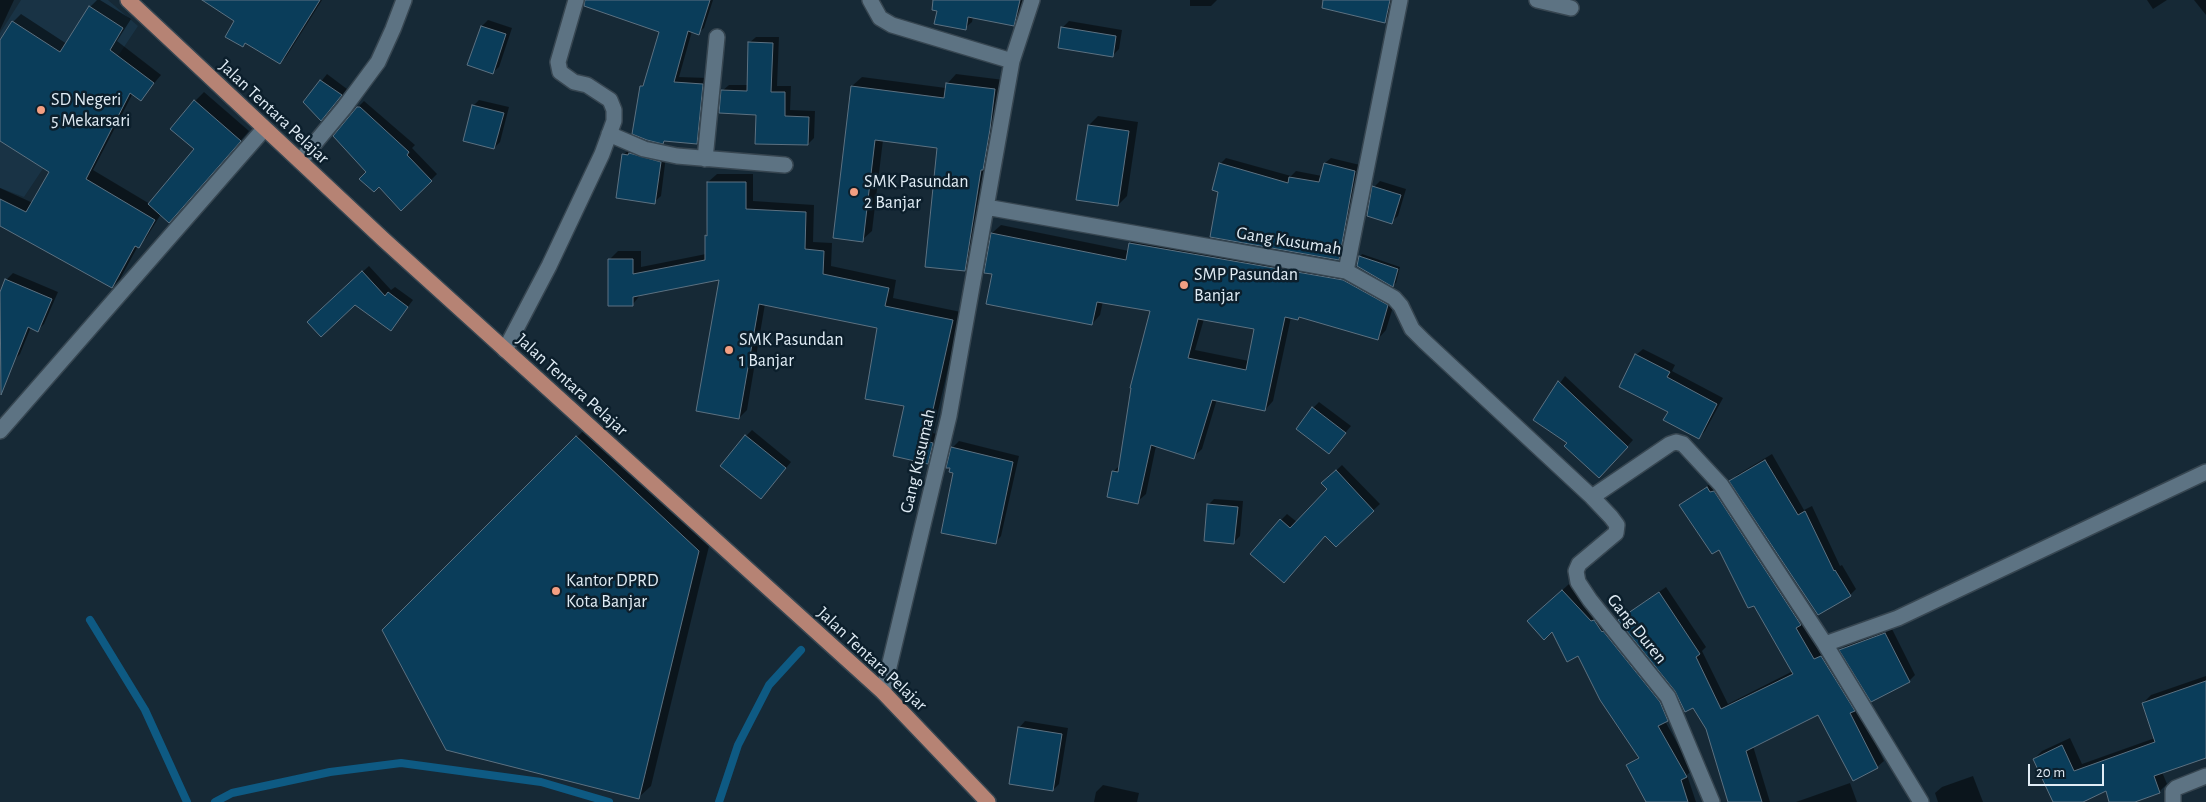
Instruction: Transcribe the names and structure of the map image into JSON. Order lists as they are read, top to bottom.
{
  "streets": {
    "main road": ["Jalan Tentara Pelajar"],
    "street": ["Gang Kusumah", "Gang Duren"]
  },
  "crossings": [
    ["Jalan Tentara Pelajar", "Gang Kusumah"]
  ],
  "places": [
    "SD Negeri 5 Mekarsari",
    "SMK Pasundan 2 Banjar",
    "SMP Pasundan Banjar",
    "SMK Pasundan 1 Banjar",
    "Kantor DPRD Kota Banjar"
  ],
  "scale_bar": "20 m"
}
